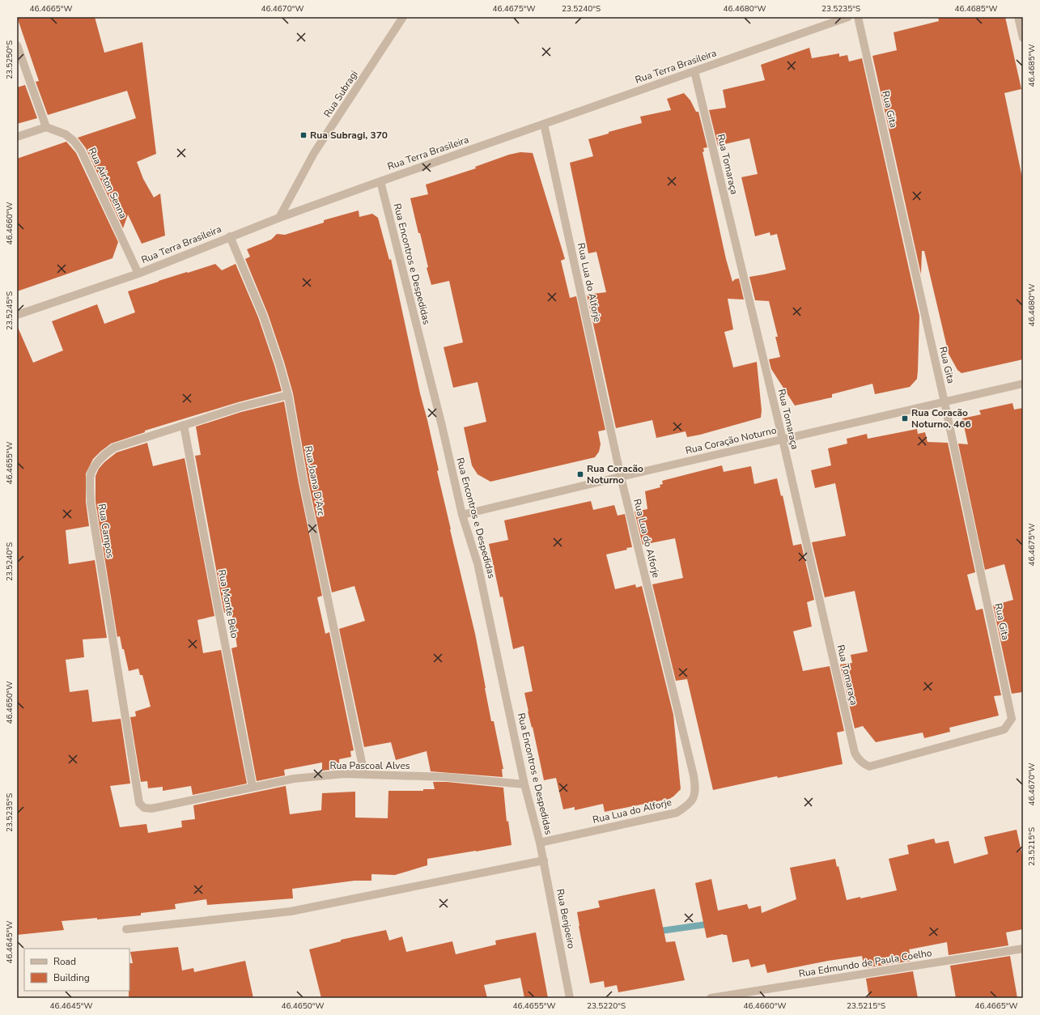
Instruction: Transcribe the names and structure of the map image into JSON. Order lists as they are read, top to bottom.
{
  "streets": {
    "street": [
      "Rua Terra Brasileira",
      "Rua Subragi",
      "Rua Gita",
      "Rua Tomaraça",
      "Rua Airton Senna",
      "Rua Encontros e Despedidas",
      "Rua Lua do Alforje",
      "Rua Coração Noturno",
      "Rua Joana D'Arc",
      "Rua Campos",
      "Rua Monte Belo",
      "Rua Pascoal Alves",
      "Rua Benjoeiro",
      "Rua Edmundo de Paula Coelho"
    ]
  },
  "crossings": [
    ["Rua Terra Brasileira", "Rua Subragi"],
    ["Rua Terra Brasileira", "Rua Tomaraça"],
    ["Rua Terra Brasileira", "Rua Airton Senna"],
    ["Rua Terra Brasileira", "Rua Encontros e Despedidas"],
    ["Rua Terra Brasileira", "Rua Lua do Alforje"],
    ["Rua Terra Brasileira", "Rua Joana D'Arc"],
    ["Rua Gita", "Rua Tomaraça"],
    ["Rua Gita", "Rua Coração Noturno"],
    ["Rua Tomaraça", "Rua Coração Noturno"],
    ["Rua Encontros e Despedidas", "Rua Lua do Alforje"],
    ["Rua Encontros e Despedidas", "Rua Coração Noturno"],
    ["Rua Encontros e Despedidas", "Rua Pascoal Alves"],
    ["Rua Encontros e Despedidas", "Rua Benjoeiro"],
    ["Rua Lua do Alforje", "Rua Coração Noturno"],
    ["Rua Lua do Alforje", "Rua Benjoeiro"],
    ["Rua Joana D'Arc", "Rua Campos"],
    ["Rua Joana D'Arc", "Rua Pascoal Alves"],
    ["Rua Campos", "Rua Monte Belo"],
    ["Rua Campos", "Rua Pascoal Alves"],
    ["Rua Monte Belo", "Rua Pascoal Alves"]
  ],
  "places": {
    "transit": ["Rua Subragi, 370", "Rua Coracão Noturno, 466", "Rua Coracão Noturno"]
  },
  "legend": ["Road", "Building"],
  "coordinates": [
    "46.4665°W",
    "46.4670°W",
    "46.4675°W",
    "23.5240°S",
    "46.4680°W",
    "23.5235°S",
    "46.4685°W",
    "23.5250°S",
    "46.4660°W",
    "23.5245°S",
    "46.4655°W",
    "46.4650°W",
    "23.5215°S",
    "46.4645°W",
    "23.5220°S"
  ]
}
